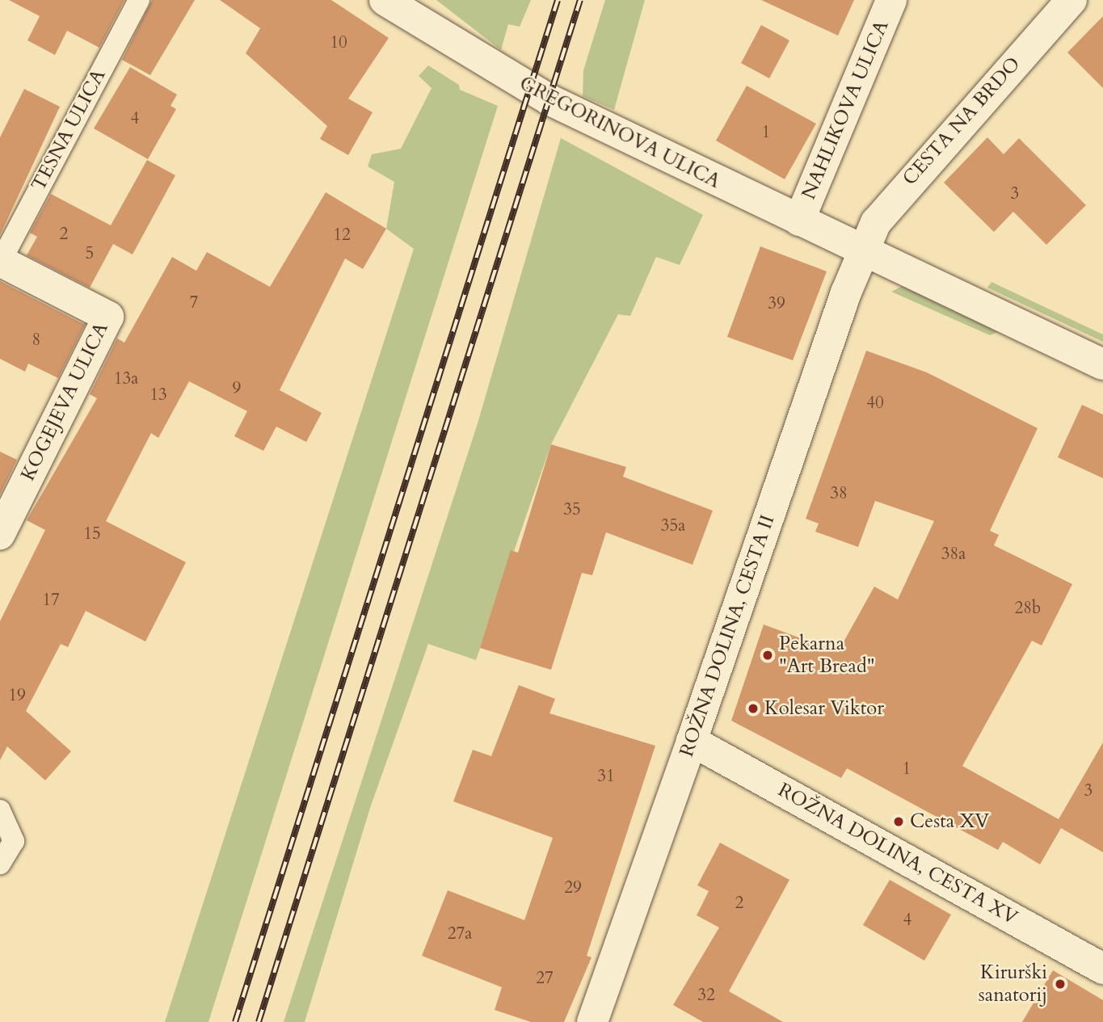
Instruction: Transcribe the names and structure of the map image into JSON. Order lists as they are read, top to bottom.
{
  "streets": {
    "street": [
      "NAHLIKOVA ULICA",
      "CESTA NA BRDO",
      "GREGORINOVA ULICA",
      "KOGEJEVA ULICA",
      "ROŽNA DOLINA, CESTA II",
      "ROŽNA DOLINA, CESTA XV"
    ],
    "lane": ["TESNA ULICA"]
  },
  "crossings": [
    ["NAHLIKOVA ULICA", "GREGORINOVA ULICA"],
    ["CESTA NA BRDO", "GREGORINOVA ULICA"],
    ["CESTA NA BRDO", "ROŽNA DOLINA, CESTA II"],
    ["TESNA ULICA", "KOGEJEVA ULICA"],
    ["GREGORINOVA ULICA", "ROŽNA DOLINA, CESTA II"],
    ["ROŽNA DOLINA, CESTA II", "ROŽNA DOLINA, CESTA XV"]
  ],
  "places": [
    "Pekarna \"Art Bread\"",
    "Kolesar Viktor",
    "Cesta XV",
    "Kirurški sanatorij"
  ],
  "house_numbers": [
    "10",
    "4",
    "1",
    "3",
    "2",
    "12",
    "5",
    "7",
    "39",
    "8",
    "13a",
    "9",
    "13",
    "40",
    "38",
    "35",
    "35a",
    "15",
    "38a",
    "17",
    "28b",
    "19",
    "1",
    "31",
    "3",
    "29",
    "2",
    "4",
    "27a",
    "27",
    "32"
  ]
}
